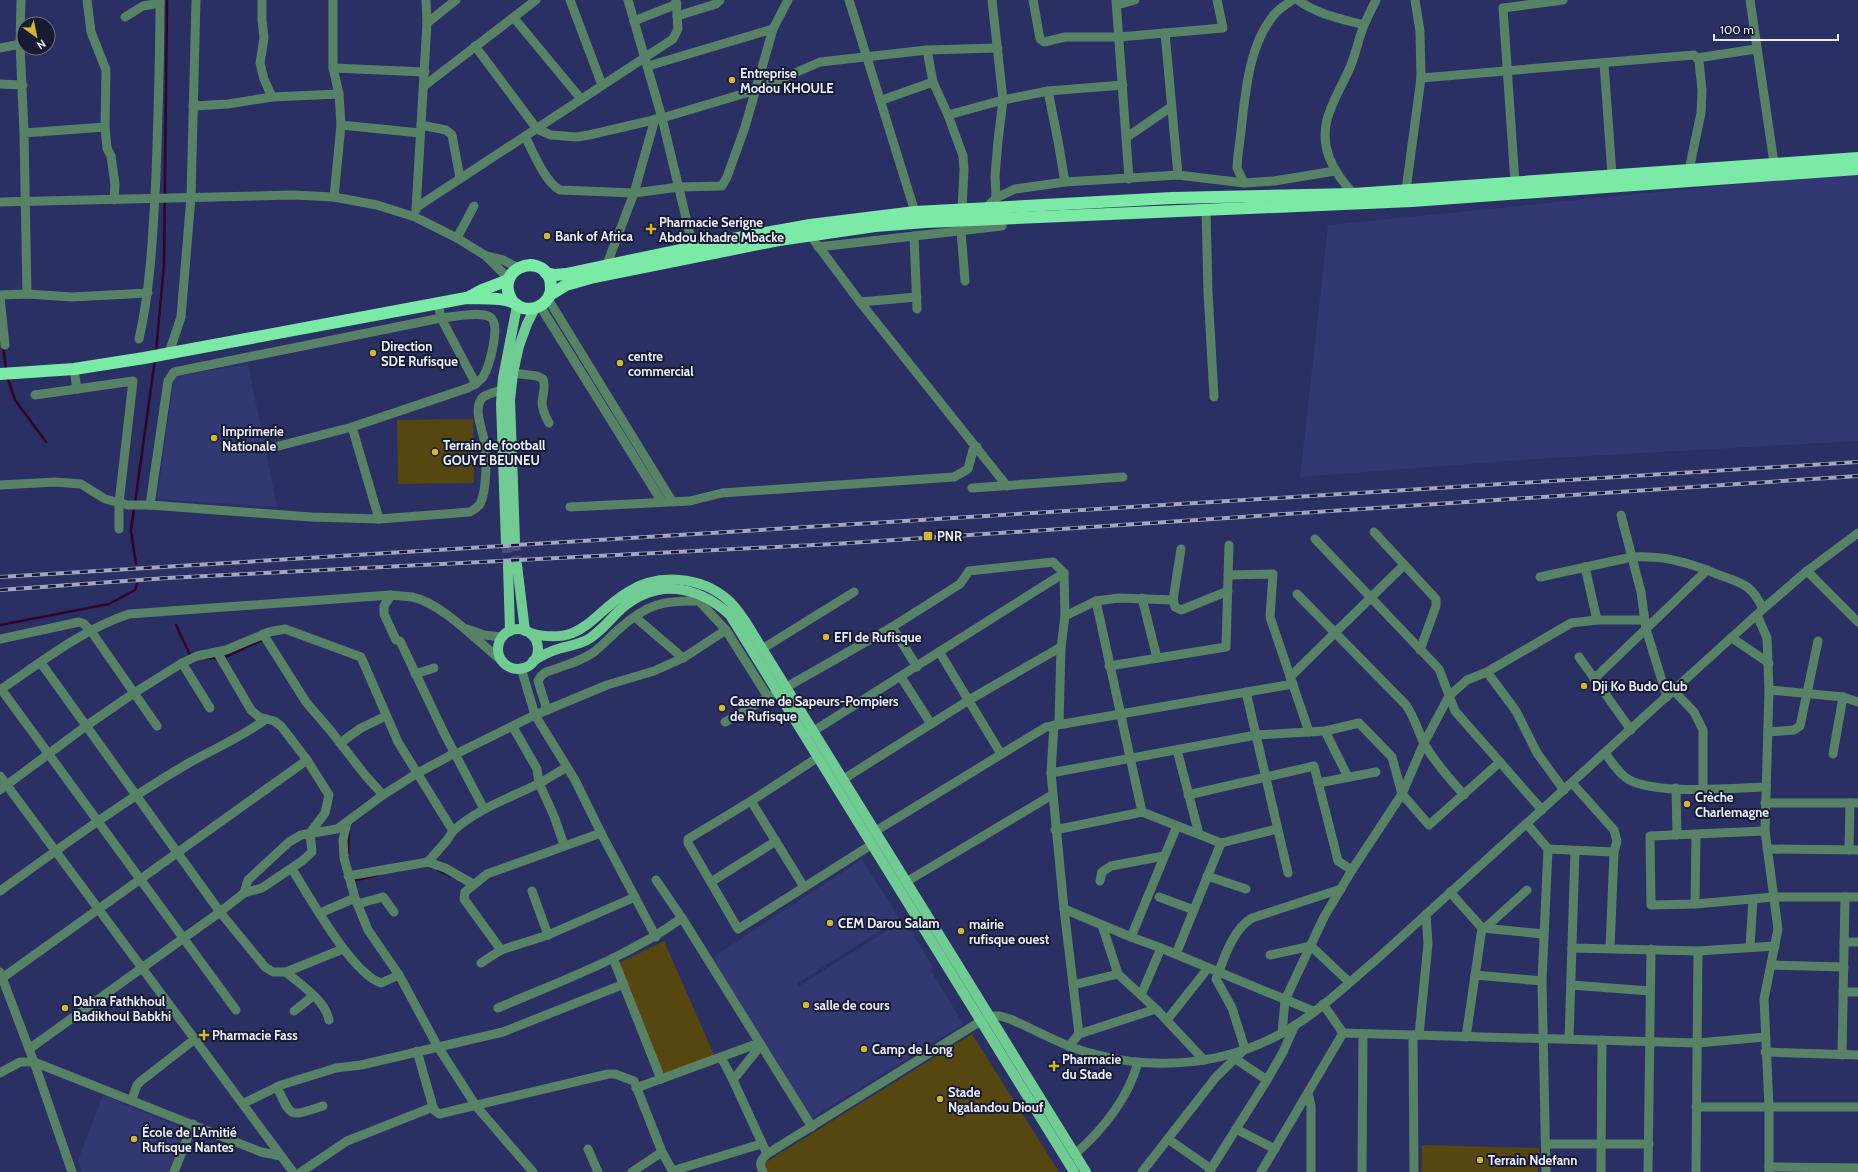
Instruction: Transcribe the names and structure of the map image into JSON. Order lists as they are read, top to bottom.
{
  "places": {
    "other": [
      "Entreprise Modou KHOULE",
      "Bank of Africa",
      "Direction SDE Rufisque",
      "centre commercial",
      "Imprimerie Nationale",
      "Terrain de football GOUYE BEUNEU",
      "EFI de Rufisque",
      "Dji Ko Budo Club",
      "Caserne de Sapeurs-Pompiers de Rufisque",
      "Crèche Charlemagne",
      "CEM Darou Salam",
      "mairie rufisque ouest",
      "salle de cours",
      "Dahra Fathkhoul Badikhoul Babkhi",
      "Camp de Long",
      "Stade Ngalandou Diouf",
      "École de L'Amitié Rufisque Nantes",
      "Terrain Ndefann"
    ],
    "health": ["Pharmacie Serigne Abdou khadre Mbacke", "Pharmacie Fass", "Pharmacie du Stade"],
    "transit": ["PNR"]
  },
  "scale_bar": "100 m",
  "north": "bottom right"
}
